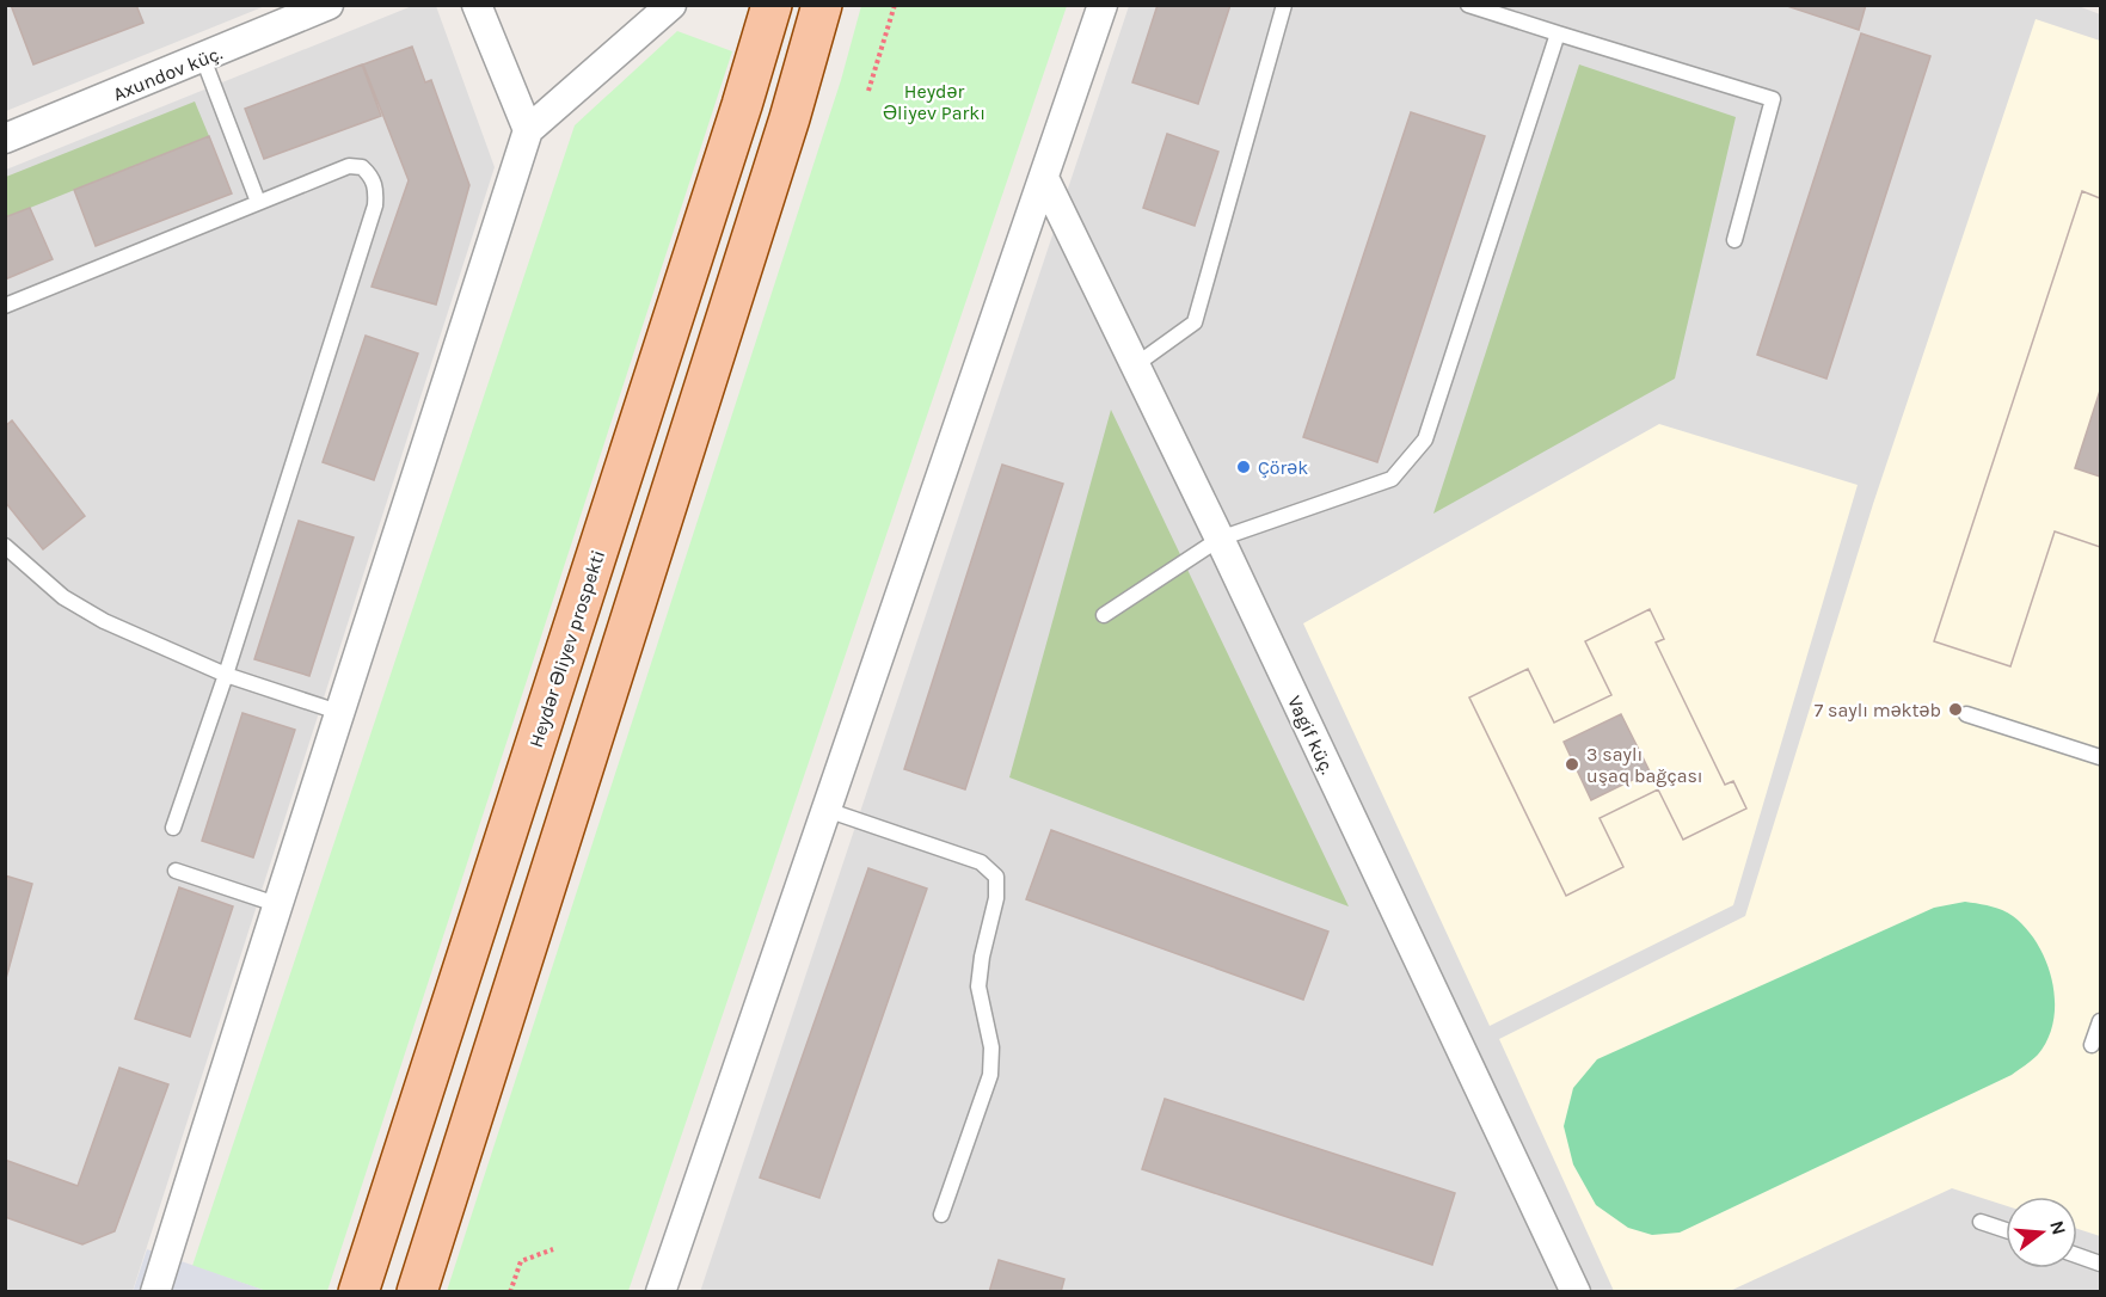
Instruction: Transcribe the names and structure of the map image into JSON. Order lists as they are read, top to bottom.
{
  "streets": {
    "main road": ["Heydər Əliyev prospekti"],
    "street": ["Axundov küç.", "Vagif küç."]
  },
  "parks": ["Heydər Əliyev Parkı"],
  "places": ["Çörək", "7 saylı məktəb", "3 saylı uşaq bağçası"],
  "north": "right"
}
